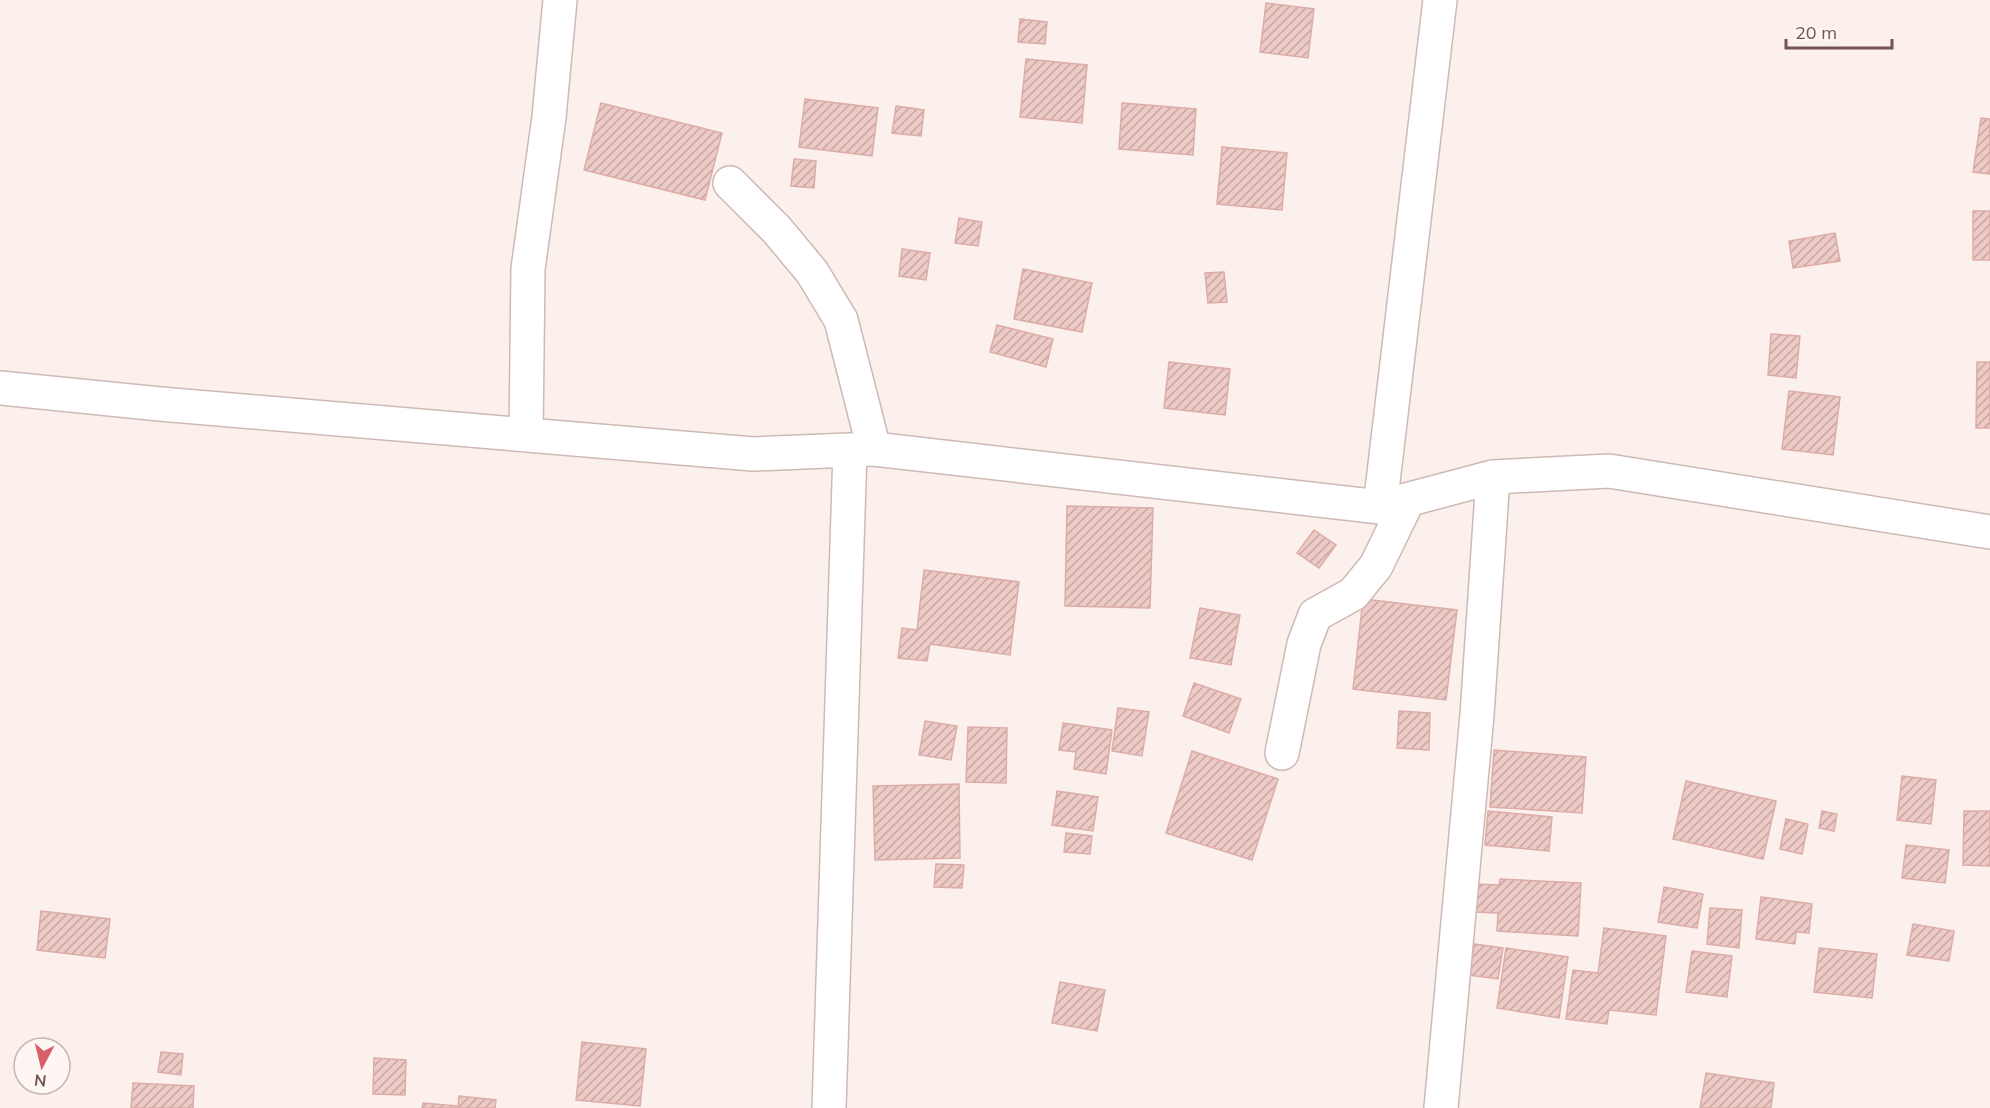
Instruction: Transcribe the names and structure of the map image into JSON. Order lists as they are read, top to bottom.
{
  "scale_bar": "20 m",
  "north": "bottom"
}
